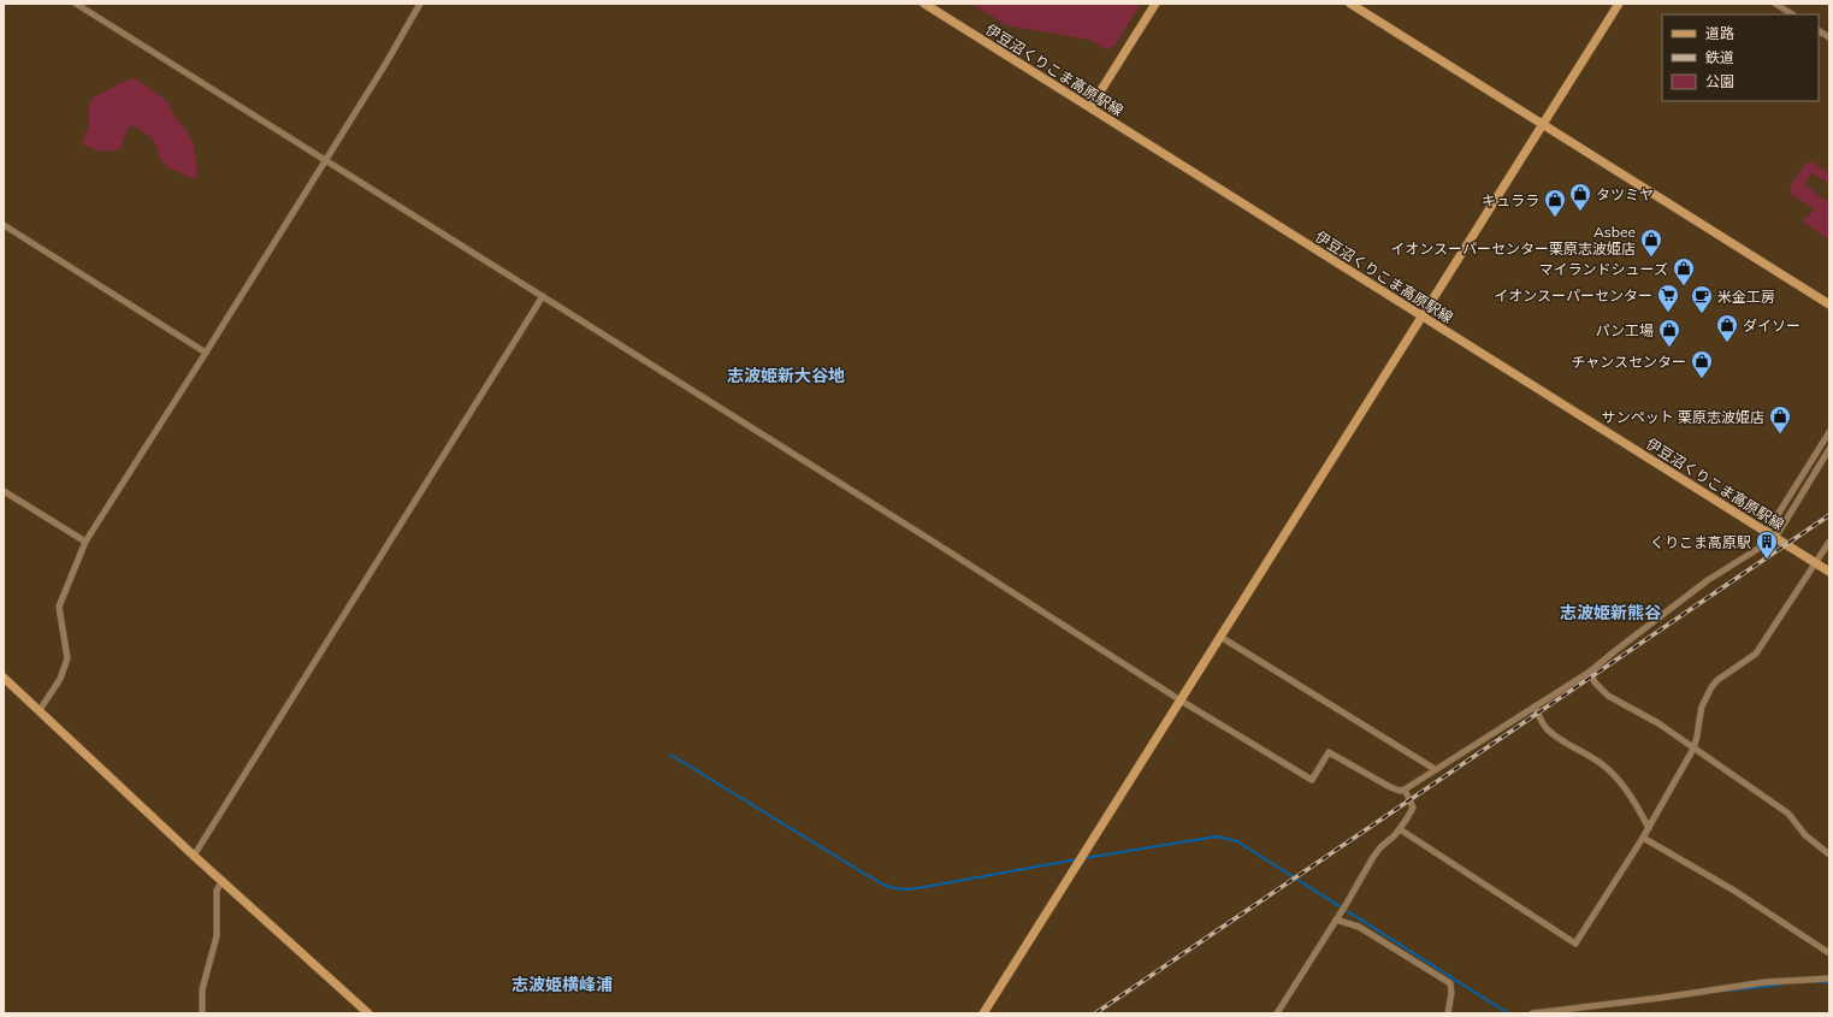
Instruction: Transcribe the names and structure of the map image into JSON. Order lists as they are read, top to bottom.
{
  "streets": {
    "street": ["伊豆沼くりこま高原駅線"]
  },
  "districts": ["志波姫新大谷地", "志波姫新熊谷", "志波姫横峰浦"],
  "places": {
    "shop": [
      "タツミヤ",
      "キュララ",
      "Asbee イオンスーパーセンター栗原志波姫店",
      "マイランドシューズ",
      "ダイソー",
      "パン工場",
      "チャンスセンター",
      "サンペット 栗原志波姫店"
    ],
    "supermarket": ["イオンスーパーセンター"],
    "cafe": ["米金工房"],
    "building": ["くりこま高原駅"]
  },
  "legend": ["道路", "鉄道", "公園"]
}
